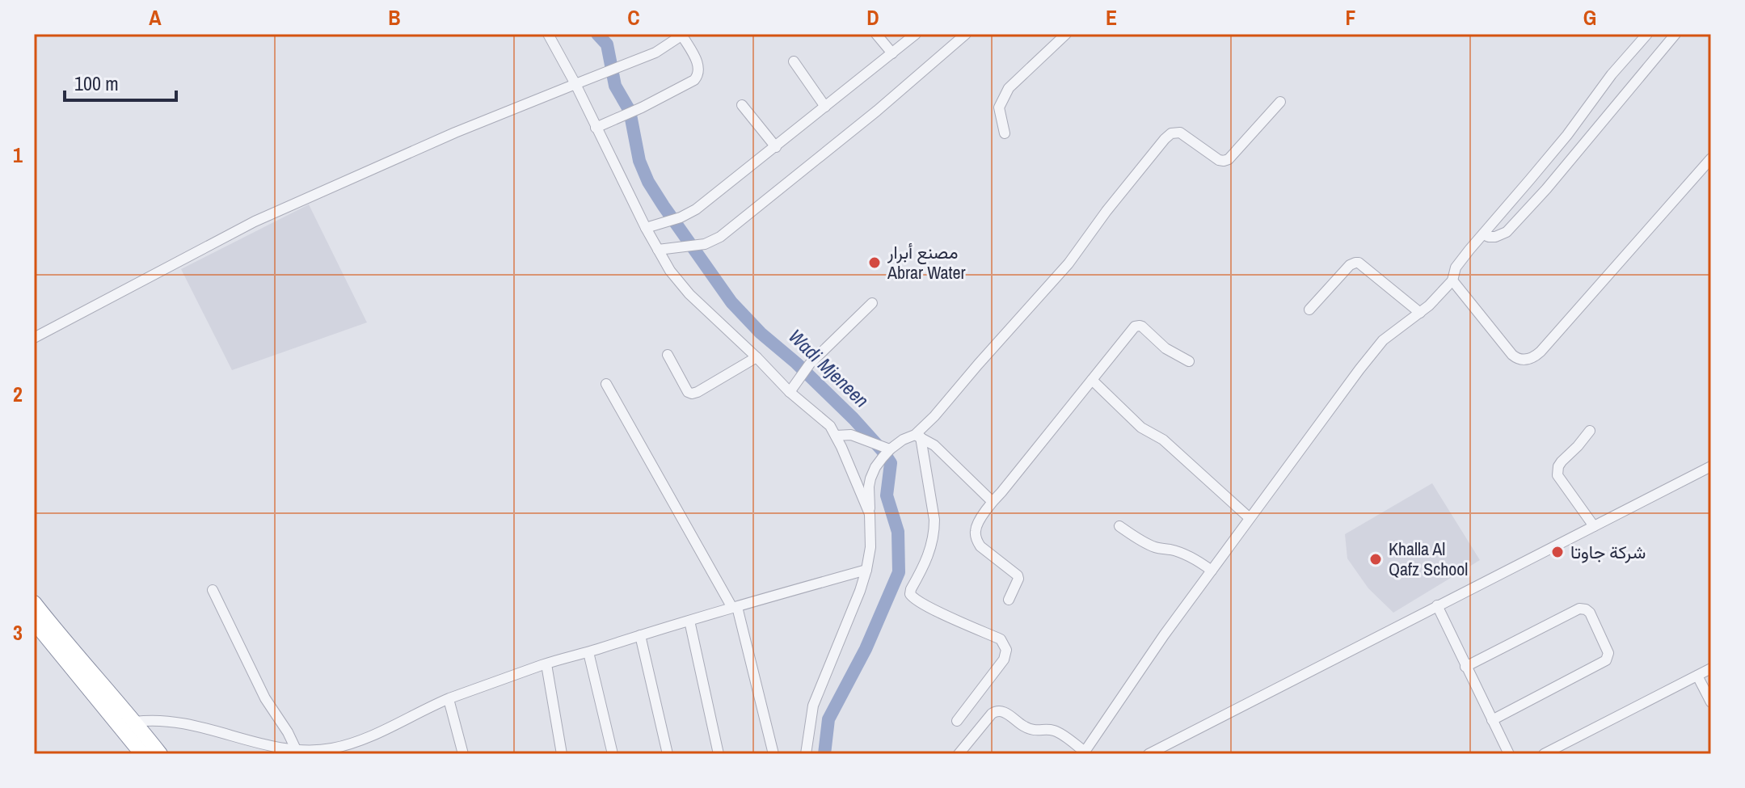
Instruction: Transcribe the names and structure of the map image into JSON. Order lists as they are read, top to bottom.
{
  "water": ["Wadi Mjeneen"],
  "places": ["مصنع أبرار Abrar Water", "شركة جاوتا", "Khalla Al Qafz School"],
  "scale_bar": "100 m",
  "grid": {
    "columns": [
      "A",
      "B",
      "C",
      "D",
      "E",
      "F",
      "G"
    ],
    "rows": ["1", "2", "3"]
  }
}
